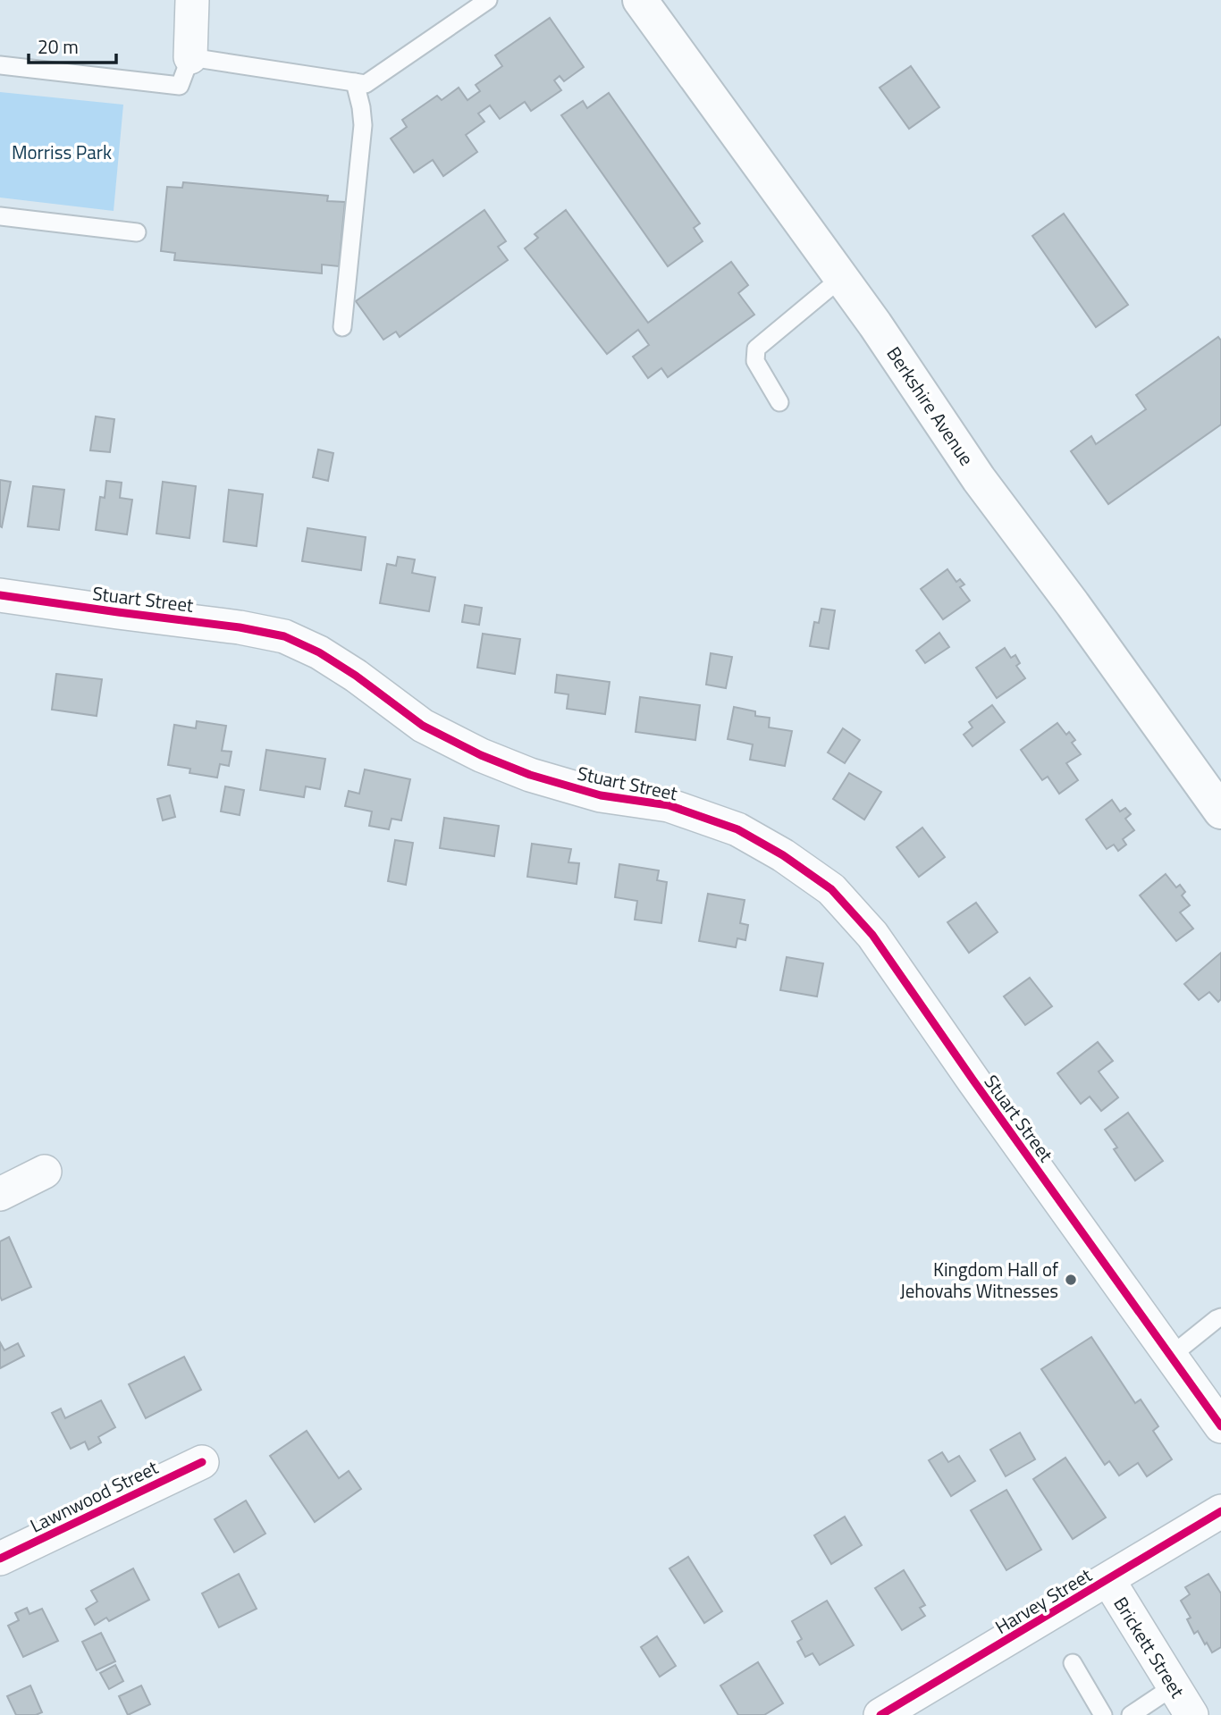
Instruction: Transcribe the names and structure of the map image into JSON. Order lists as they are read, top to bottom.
{
  "streets": {
    "main road": ["Berkshire Avenue"],
    "street": [
      "Stuart Street",
      "Lawnwood Street",
      "Harvey Street",
      "Brickett Street"
    ]
  },
  "crossings": [
    ["Harvey Street", "Brickett Street"]
  ],
  "parks": ["Morriss Park"],
  "places": ["Kingdom Hall of Jehovahs Witnesses"],
  "scale_bar": "20 m"
}
